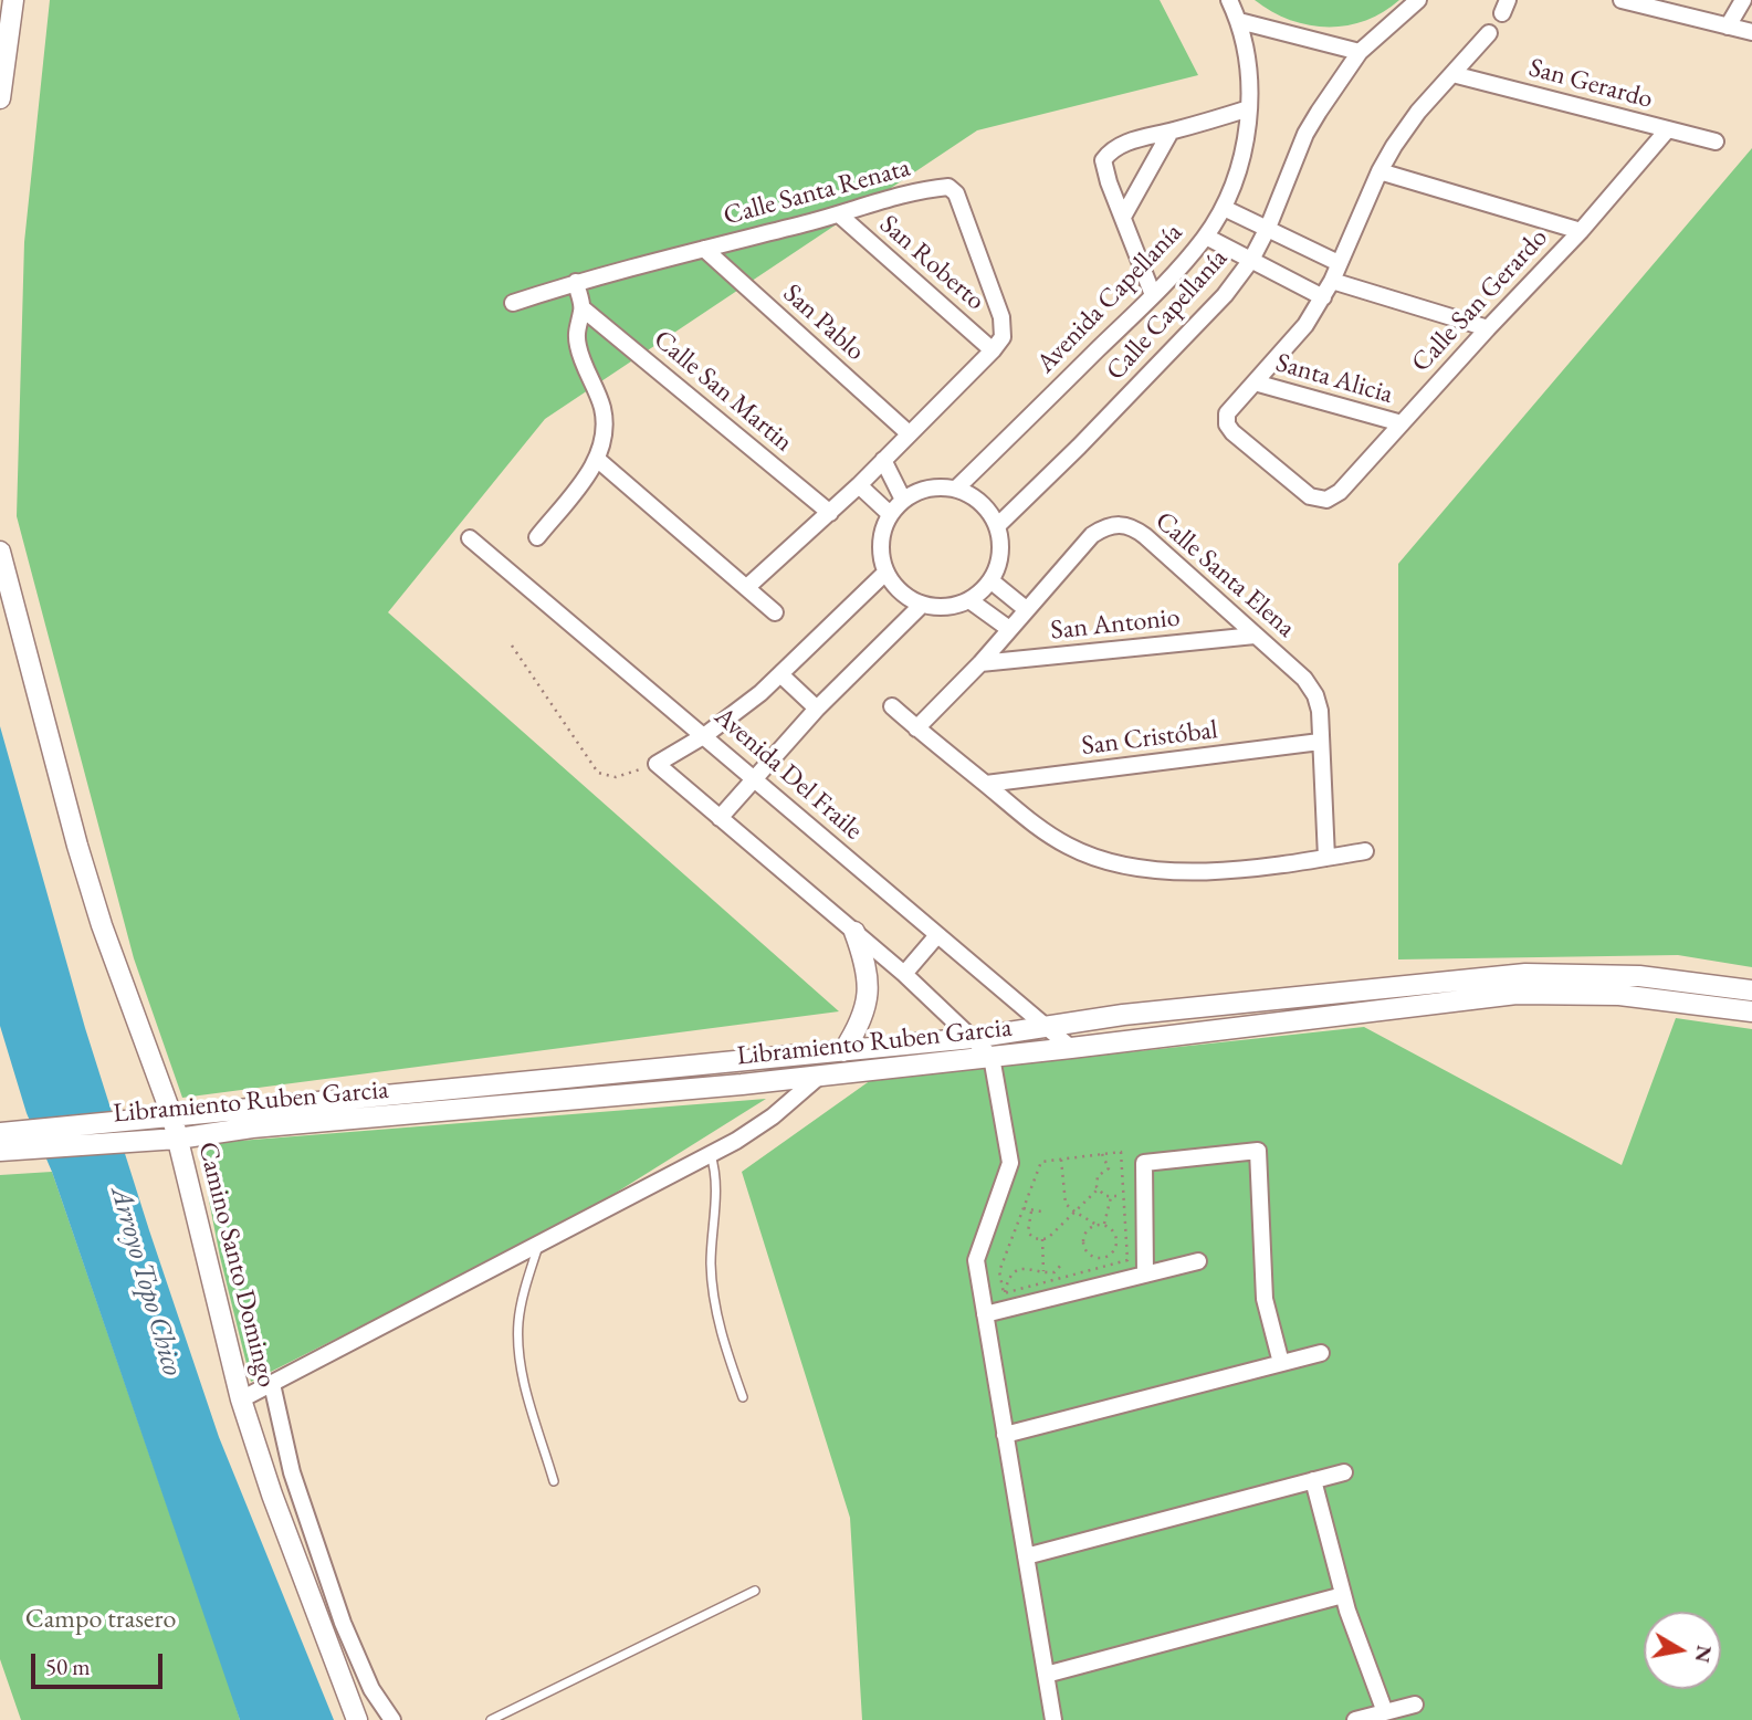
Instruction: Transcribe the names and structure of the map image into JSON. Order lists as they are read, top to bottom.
{
  "streets": {
    "street": [
      "San Gerardo",
      "Calle Santa Renata",
      "San Roberto",
      "Avenida Capellanía",
      "Calle San Gerardo",
      "Calle Capellanía",
      "San Pablo",
      "Santa Alicia",
      "Calle San Martin",
      "Calle Santa Elena",
      "San Antonio",
      "San Cristóbal",
      "Avenida Del Fraile",
      "Libramiento Ruben Garcia",
      "Camino Santo Domingo"
    ]
  },
  "crossings": [
    ["San Gerardo", "Calle San Gerardo"],
    ["Calle Santa Renata", "San Roberto"],
    ["Calle Santa Renata", "San Pablo"],
    ["Avenida Capellanía", "Calle Capellanía"],
    ["Calle San Gerardo", "Santa Alicia"],
    ["Calle Santa Elena", "San Antonio"],
    ["Calle Santa Elena", "San Cristóbal"],
    ["Avenida Del Fraile", "Libramiento Ruben Garcia"],
    ["Libramiento Ruben Garcia", "Camino Santo Domingo"]
  ],
  "water": ["Arroyo Topo Chico"],
  "parks": ["Campo trasero"],
  "scale_bar": "50 m",
  "north": "right"
}
